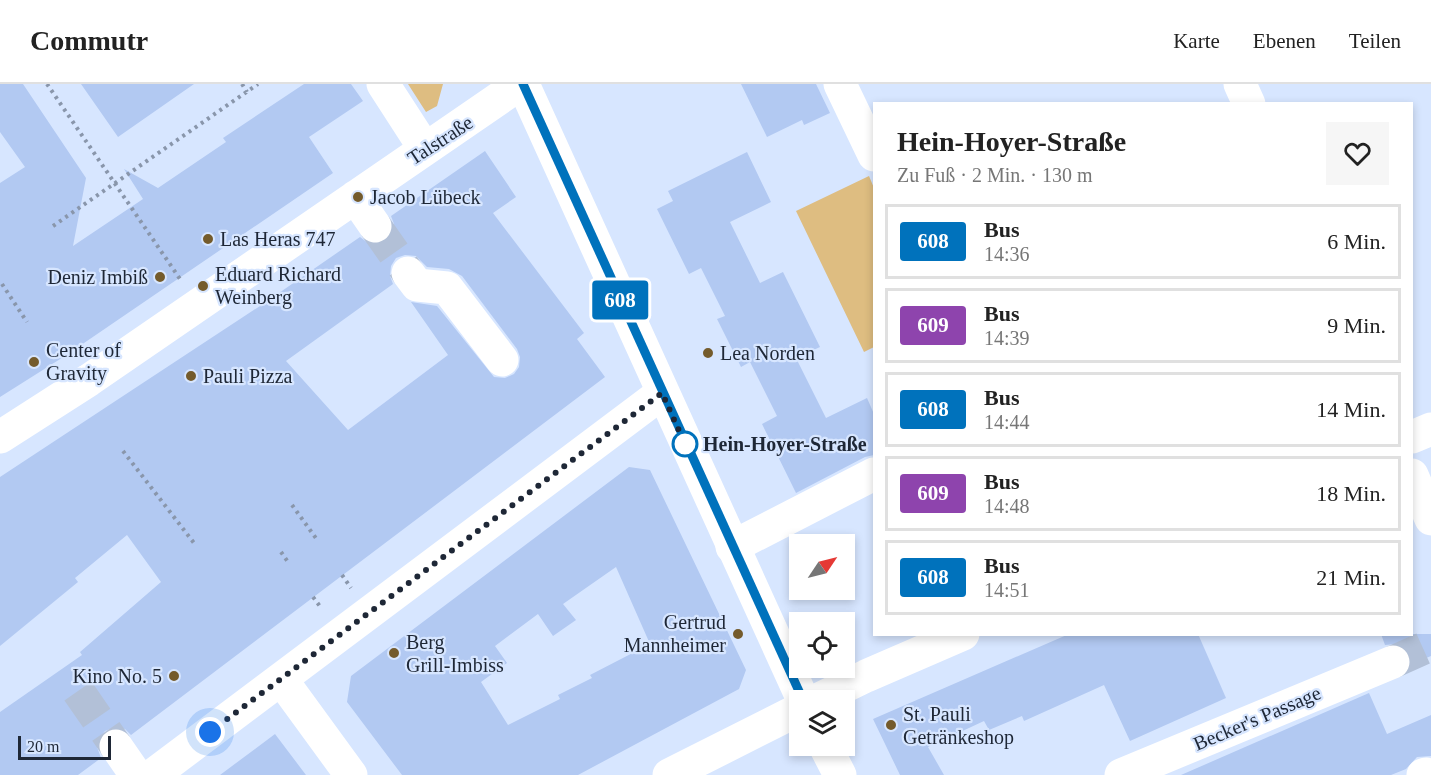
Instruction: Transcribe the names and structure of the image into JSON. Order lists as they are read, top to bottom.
{
  "streets": {
    "street": ["Talstraße", "Becker's Passage"]
  },
  "places": [
    "Jacob Lübeck",
    "Las Heras 747",
    "Deniz Imbiß",
    "Eduard Richard Weinberg",
    "Lea Norden",
    "Center of Gravity",
    "Pauli Pizza",
    "Hein-Hoyer-Straße",
    "Gertrud Mannheimer",
    "Berg Grill-Imbiss",
    "Kino No. 5",
    "St. Pauli Getränkeshop"
  ],
  "lines": ["bus line 608"],
  "scale_bar": "20 m",
  "north": "top right",
  "page": {
    "header": "Commutr",
    "nav": ["Karte", "Ebenen", "Teilen"],
    "on_map": "608",
    "heading": ["Hein-Hoyer-Straße", "Zu Fuß · 2 Min. · 130 m"],
    "list": [
      {
        "mark": "608",
        "name": "Bus",
        "note": "14:36",
        "value": "6 Min."
      },
      {
        "mark": "609",
        "name": "Bus",
        "note": "14:39",
        "value": "9 Min."
      },
      {
        "mark": "608",
        "name": "Bus",
        "note": "14:44",
        "value": "14 Min."
      },
      {
        "mark": "609",
        "name": "Bus",
        "note": "14:48",
        "value": "18 Min."
      },
      {
        "mark": "608",
        "name": "Bus",
        "note": "14:51",
        "value": "21 Min."
      }
    ],
    "scale": "20 m"
  }
}
